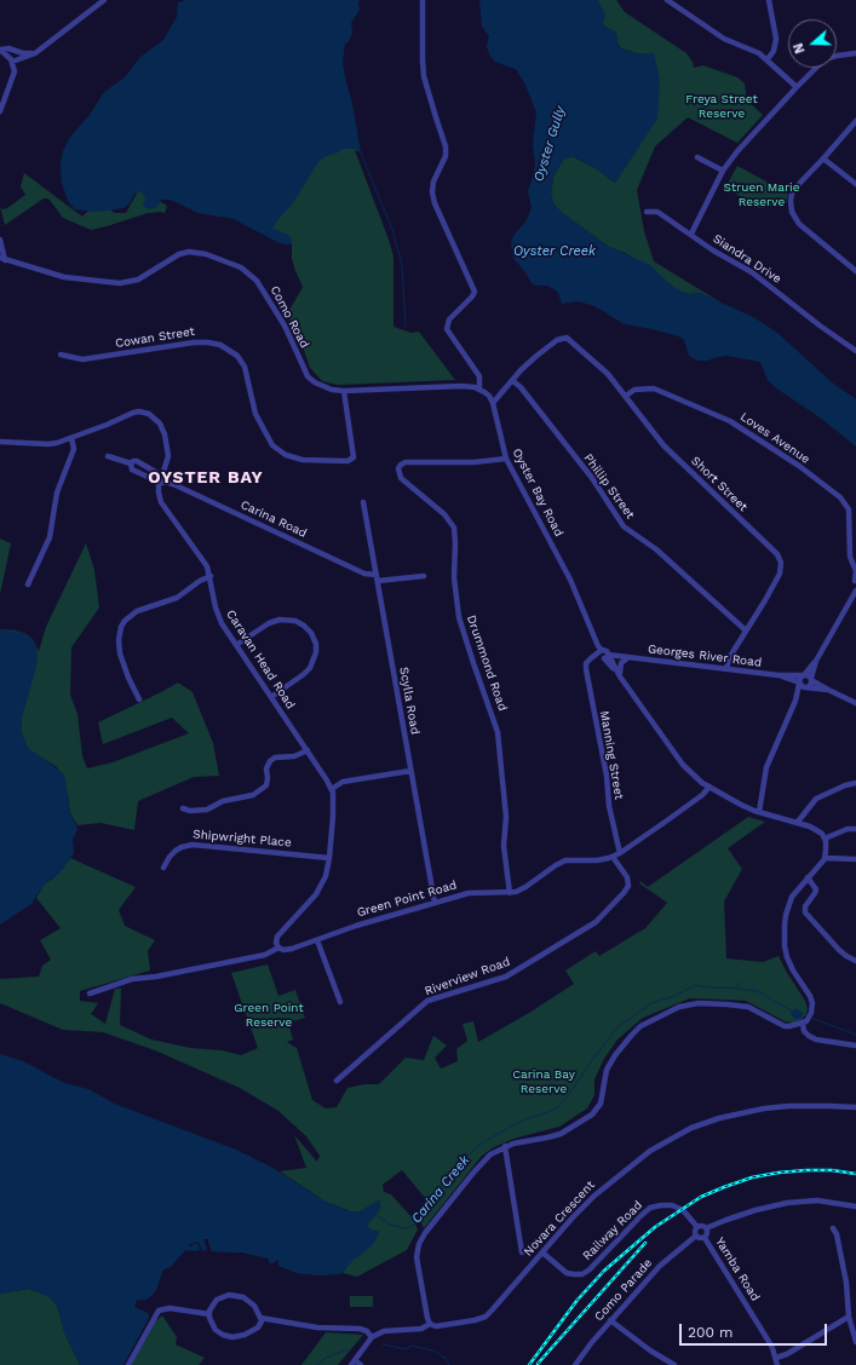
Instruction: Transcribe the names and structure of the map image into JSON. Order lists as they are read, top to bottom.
{
  "streets": {
    "street": [
      "Siandra Drive",
      "Como Road",
      "Cowan Street",
      "Loves Avenue",
      "Short Street",
      "Phillip Street",
      "Oyster Bay Road",
      "Carina Road",
      "Georges River Road",
      "Caravan Head Road",
      "Drummond Road",
      "Scylla Road",
      "Manning Street",
      "Shipwright Place",
      "Green Point Road",
      "Riverview Road",
      "Novara Crescent",
      "Railway Road",
      "Yamba Road",
      "Como Parade"
    ]
  },
  "crossings": [
    ["Como Road", "Cowan Street"],
    ["Como Road", "Oyster Bay Road"],
    ["Loves Avenue", "Short Street"],
    ["Short Street", "Phillip Street"],
    ["Short Street", "Georges River Road"],
    ["Oyster Bay Road", "Drummond Road"],
    ["Carina Road", "Caravan Head Road"],
    ["Carina Road", "Scylla Road"],
    ["Caravan Head Road", "Shipwright Place"],
    ["Caravan Head Road", "Green Point Road"],
    ["Drummond Road", "Green Point Road"],
    ["Scylla Road", "Green Point Road"],
    ["Manning Street", "Green Point Road"],
    ["Green Point Road", "Riverview Road"],
    ["Novara Crescent", "Railway Road"],
    ["Railway Road", "Yamba Road"],
    ["Railway Road", "Como Parade"],
    ["Yamba Road", "Como Parade"]
  ],
  "districts": ["OYSTER BAY"],
  "water": ["Oyster Gully", "Oyster Creek", "Carina Creek"],
  "parks": [
    "Freya Street Reserve",
    "Struen Marie Reserve",
    "Green Point Reserve",
    "Carina Bay Reserve"
  ],
  "scale_bar": "200 m",
  "north": "left"
}
